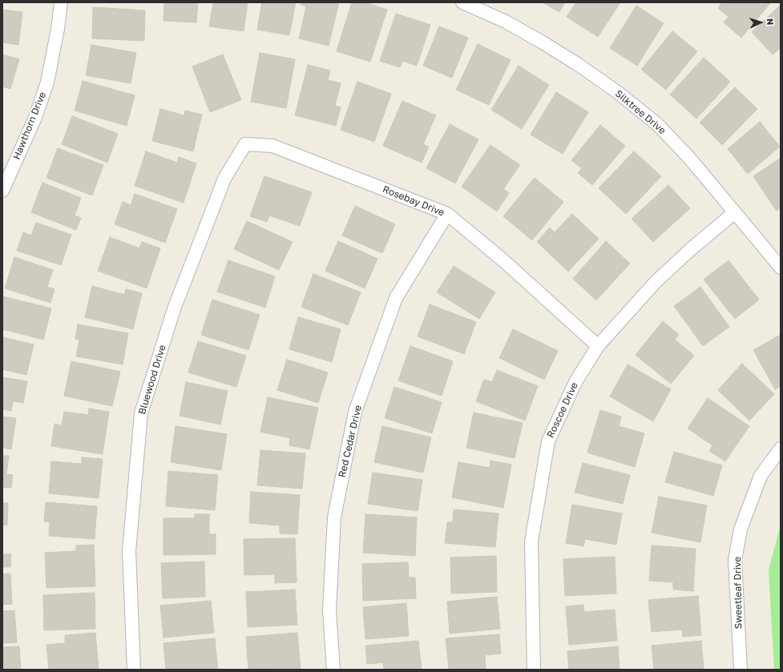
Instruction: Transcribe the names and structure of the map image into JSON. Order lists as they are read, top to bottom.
{
  "streets": {
    "street": [
      "Silktree Drive",
      "Hawthorn Drive",
      "Rosebay Drive",
      "Bluewood Drive",
      "Roscoe Drive",
      "Red Cedar Drive",
      "Sweetleaf Drive"
    ]
  },
  "crossings": [
    ["Silktree Drive", "Roscoe Drive"],
    ["Rosebay Drive", "Bluewood Drive"],
    ["Rosebay Drive", "Roscoe Drive"],
    ["Rosebay Drive", "Red Cedar Drive"]
  ],
  "north": "right"
}
